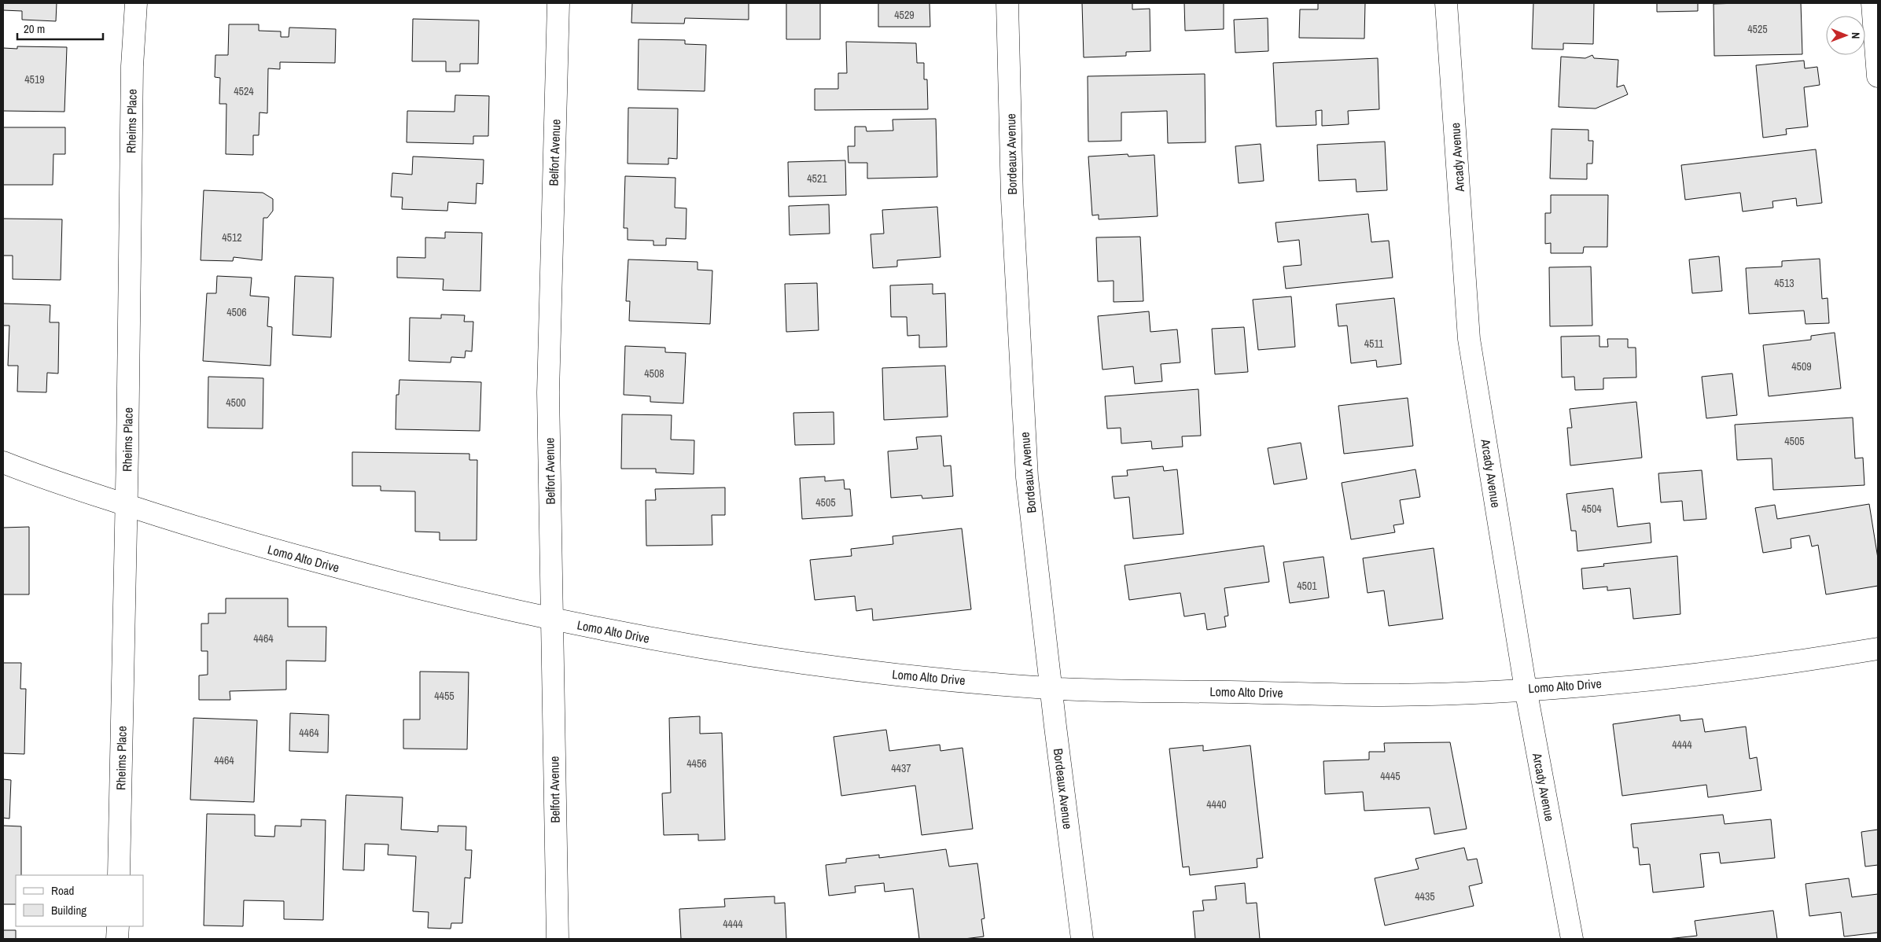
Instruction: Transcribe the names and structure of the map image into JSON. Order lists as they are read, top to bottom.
{
  "streets": {
    "street": [
      "Rheims Place",
      "Belfort Avenue",
      "Bordeaux Avenue",
      "Arcady Avenue",
      "Lomo Alto Drive"
    ]
  },
  "crossings": [
    ["Rheims Place", "Lomo Alto Drive"],
    ["Belfort Avenue", "Lomo Alto Drive"],
    ["Bordeaux Avenue", "Lomo Alto Drive"],
    ["Arcady Avenue", "Lomo Alto Drive"]
  ],
  "house_numbers": [
    "4529",
    "4525",
    "4519",
    "4524",
    "4521",
    "4512",
    "4513",
    "4506",
    "4511",
    "4509",
    "4508",
    "4500",
    "4505",
    "4505",
    "4504",
    "4501",
    "4464",
    "4455",
    "4464",
    "4444",
    "4464",
    "4456",
    "4437",
    "4445",
    "4440",
    "4435",
    "4444"
  ],
  "legend": ["Road", "Building"],
  "scale_bar": "20 m",
  "north": "right"
}
